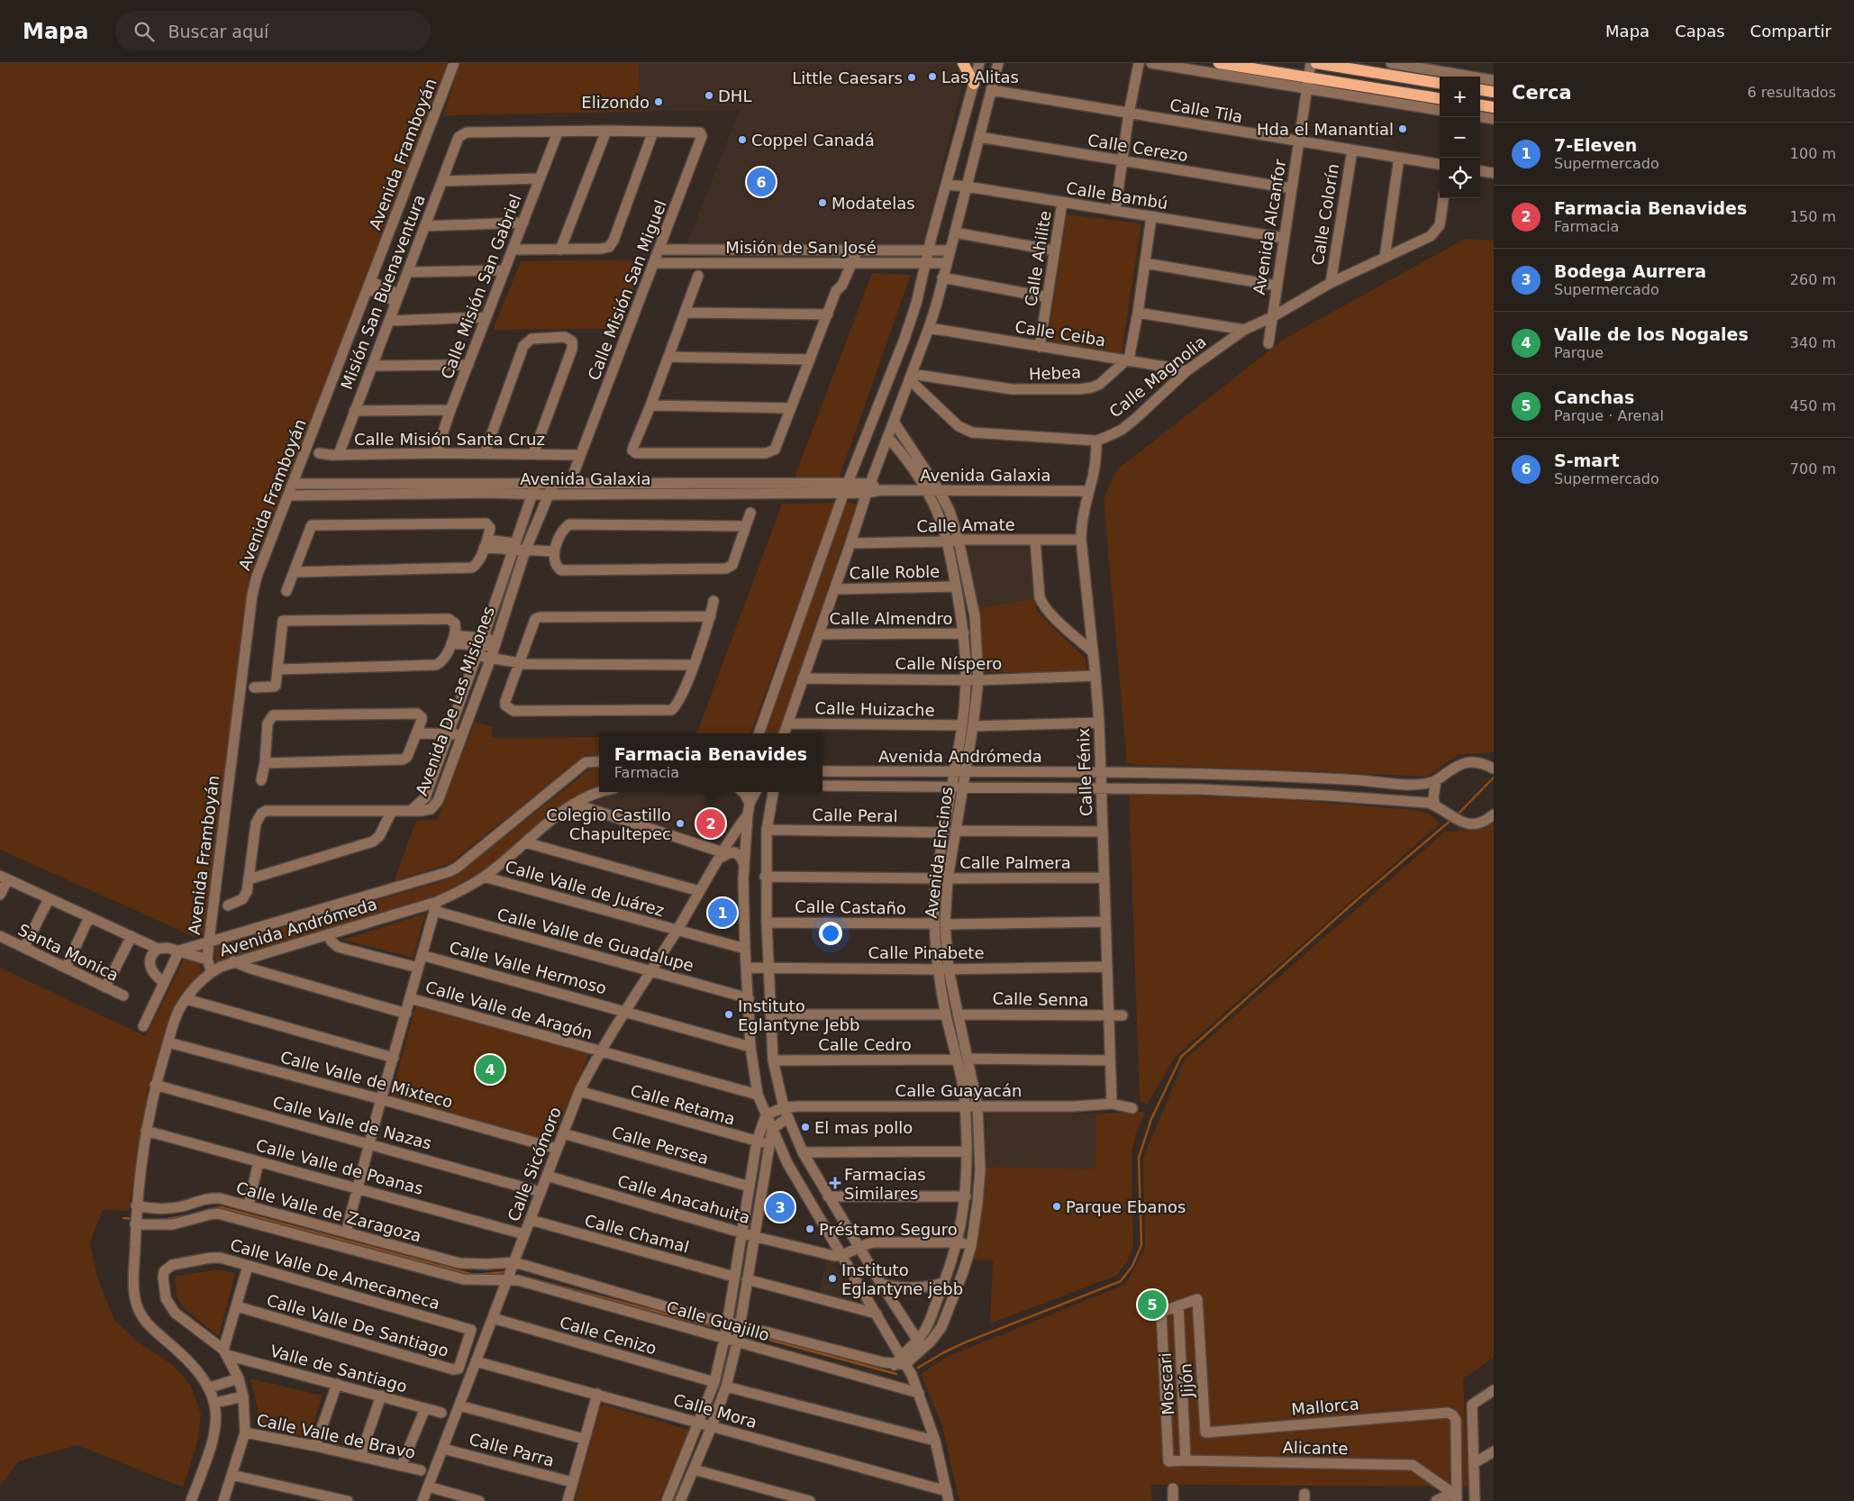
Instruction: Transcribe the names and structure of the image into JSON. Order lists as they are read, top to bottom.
{
  "streets": {
    "street": [
      "Calle Tila",
      "Calle Cerezo",
      "Avenida Framboyán",
      "Calle Bambú",
      "Calle Colorín",
      "Avenida Alcanfor",
      "Misión de San José",
      "Calle Ahilite",
      "Calle Misión San Gabriel",
      "Calle Misión San Miguel",
      "Misión San Buenaventura",
      "Calle Ceiba",
      "Hebea",
      "Calle Magnolia",
      "Calle Misión Santa Cruz",
      "Avenida Galaxia",
      "Calle Amate",
      "Calle Roble",
      "Calle Almendro",
      "Calle Níspero",
      "Avenida De Las Misiones",
      "Calle Huizache",
      "Avenida Andrómeda",
      "Calle Fénix",
      "Calle Peral",
      "Avenida Encinos",
      "Calle Palmera",
      "Calle Valle de Juárez",
      "Calle Castaño",
      "Calle Valle de Guadalupe",
      "Santa Monica",
      "Calle Pinabete",
      "Calle Valle Hermoso",
      "Calle Senna",
      "Calle Valle de Aragón",
      "Calle Cedro",
      "Calle Valle de Mixteco",
      "Calle Guayacán",
      "Calle Retama",
      "Calle Valle de Nazas",
      "Calle Persea",
      "Calle Sicómoro",
      "Calle Valle de Poanas",
      "Calle Anacahuita",
      "Calle Valle de Zaragoza",
      "Calle Chamal",
      "Calle Valle De Amecameca",
      "Calle Guajillo",
      "Calle Valle De Santiago",
      "Calle Cenizo",
      "Valle de Santiago",
      "Jijón",
      "Moscari",
      "Mallorca",
      "Calle Mora",
      "Calle Valle de Bravo",
      "Alicante",
      "Calle Parra"
    ]
  },
  "crossings": [
    ["Calle Tila", "Calle Colorín"],
    ["Calle Tila", "Avenida Alcanfor"],
    ["Calle Cerezo", "Avenida Alcanfor"],
    ["Avenida Framboyán", "Avenida Galaxia"],
    ["Avenida Framboyán", "Avenida Andrómeda"],
    ["Calle Bambú", "Avenida Alcanfor"],
    ["Calle Bambú", "Calle Ahilite"],
    ["Calle Colorín", "Calle Magnolia"],
    ["Avenida Alcanfor", "Calle Magnolia"],
    ["Misión de San José", "Calle Misión San Miguel"],
    ["Calle Ahilite", "Calle Ceiba"],
    ["Calle Misión San Gabriel", "Misión San Buenaventura"],
    ["Calle Misión San Gabriel", "Calle Misión Santa Cruz"],
    ["Calle Misión San Miguel", "Calle Misión Santa Cruz"],
    ["Misión San Buenaventura", "Calle Misión Santa Cruz"],
    ["Calle Ceiba", "Hebea"],
    ["Calle Ceiba", "Calle Magnolia"],
    ["Hebea", "Calle Magnolia"],
    ["Calle Magnolia", "Calle Fénix"],
    ["Avenida Galaxia", "Avenida De Las Misiones"],
    ["Avenida Galaxia", "Calle Fénix"],
    ["Avenida Galaxia", "Avenida Encinos"],
    ["Calle Amate", "Calle Fénix"],
    ["Calle Amate", "Avenida Encinos"],
    ["Calle Roble", "Avenida Encinos"],
    ["Calle Almendro", "Avenida Encinos"],
    ["Calle Níspero", "Calle Fénix"],
    ["Calle Níspero", "Avenida Encinos"],
    ["Calle Huizache", "Calle Fénix"],
    ["Calle Huizache", "Avenida Encinos"],
    ["Avenida Andrómeda", "Calle Fénix"],
    ["Avenida Andrómeda", "Avenida Encinos"],
    ["Avenida Andrómeda", "Calle Valle de Juárez"],
    ["Avenida Andrómeda", "Calle Valle de Guadalupe"],
    ["Avenida Andrómeda", "Calle Valle de Mixteco"],
    ["Avenida Andrómeda", "Calle Valle de Nazas"],
    ["Avenida Andrómeda", "Calle Valle de Poanas"],
    ["Avenida Andrómeda", "Calle Valle de Zaragoza"],
    ["Calle Fénix", "Calle Palmera"],
    ["Calle Fénix", "Calle Castaño"],
    ["Calle Fénix", "Calle Pinabete"],
    ["Calle Fénix", "Calle Senna"],
    ["Calle Fénix", "Calle Guayacán"],
    ["Calle Peral", "Avenida Encinos"],
    ["Avenida Encinos", "Calle Palmera"],
    ["Avenida Encinos", "Calle Castaño"],
    ["Avenida Encinos", "Calle Pinabete"],
    ["Avenida Encinos", "Calle Senna"],
    ["Avenida Encinos", "Calle Cedro"],
    ["Avenida Encinos", "Calle Guayacán"],
    ["Avenida Encinos", "Calle Guajillo"],
    ["Calle Valle de Juárez", "Calle Sicómoro"],
    ["Calle Valle de Guadalupe", "Calle Sicómoro"],
    ["Calle Valle Hermoso", "Calle Sicómoro"],
    ["Calle Valle de Aragón", "Calle Sicómoro"],
    ["Calle Valle de Mixteco", "Calle Sicómoro"],
    ["Calle Retama", "Calle Sicómoro"],
    ["Calle Valle de Nazas", "Calle Sicómoro"],
    ["Calle Persea", "Calle Sicómoro"],
    ["Calle Sicómoro", "Calle Valle de Poanas"],
    ["Calle Sicómoro", "Calle Anacahuita"],
    ["Calle Sicómoro", "Calle Valle de Zaragoza"],
    ["Calle Sicómoro", "Calle Chamal"],
    ["Calle Sicómoro", "Calle Guajillo"],
    ["Calle Sicómoro", "Calle Cenizo"],
    ["Calle Sicómoro", "Calle Mora"],
    ["Calle Sicómoro", "Calle Parra"],
    ["Calle Valle de Zaragoza", "Calle Guajillo"],
    ["Calle Valle De Amecameca", "Calle Valle De Santiago"],
    ["Calle Valle De Amecameca", "Valle de Santiago"],
    ["Jijón", "Moscari"],
    ["Jijón", "Mallorca"],
    ["Jijón", "Alicante"],
    ["Moscari", "Alicante"],
    ["Mallorca", "Alicante"]
  ],
  "places": {
    "other": [
      "Las Alitas",
      "Little Caesars",
      "DHL",
      "Elizondo",
      "Hda el Manantial",
      "Coppel Canadá",
      "Modatelas",
      "Colegio Castillo Chapultepec",
      "Instituto Eglantyne Jebb",
      "El mas pollo",
      "Parque Ebanos",
      "Préstamo Seguro",
      "Instituto Eglantyne jebb"
    ],
    "health": ["Farmacias Similares"]
  },
  "page": {
    "header": "Mapa",
    "search": "Buscar aquí",
    "nav": ["Mapa", "Capas", "Compartir"],
    "heading": ["Cerca", "6 resultados"],
    "map_buttons": ["+", "−"],
    "list": [
      {
        "mark": "1",
        "name": "7-Eleven",
        "note": "Supermercado",
        "value": "100 m"
      },
      {
        "mark": "2",
        "name": "Farmacia Benavides",
        "note": "Farmacia",
        "value": "150 m"
      },
      {
        "mark": "3",
        "name": "Bodega Aurrera",
        "note": "Supermercado",
        "value": "260 m"
      },
      {
        "mark": "4",
        "name": "Valle de los Nogales",
        "note": "Parque",
        "value": "340 m"
      },
      {
        "mark": "5",
        "name": "Canchas",
        "note": "Parque · Arenal",
        "value": "450 m"
      },
      {
        "mark": "6",
        "name": "S-mart",
        "note": "Supermercado",
        "value": "700 m"
      }
    ],
    "pins": [
      "6",
      "2",
      "1",
      "4",
      "3",
      "5"
    ],
    "popup": ["Farmacia Benavides", "Farmacia"]
  }
}
